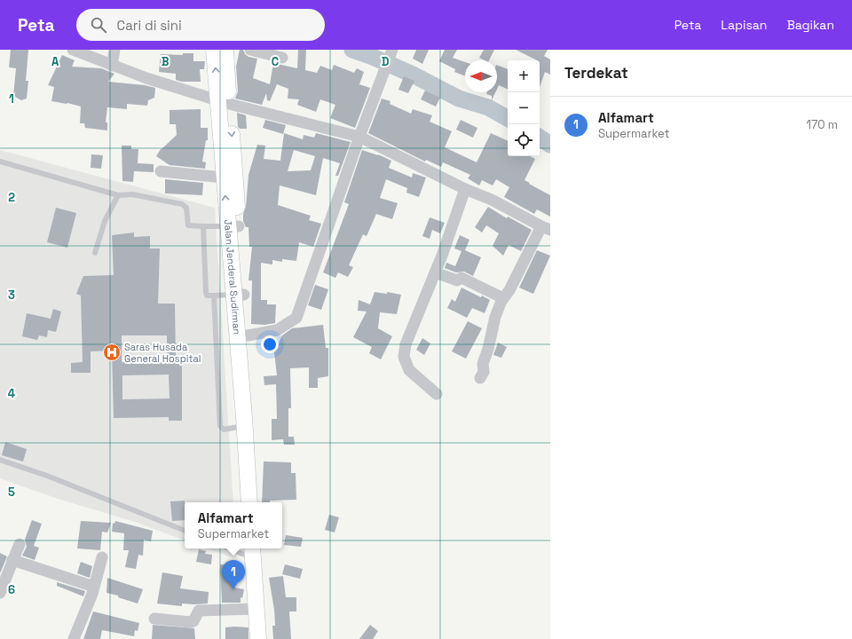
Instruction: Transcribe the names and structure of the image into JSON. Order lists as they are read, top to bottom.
{
  "streets": {
    "main road": ["Jalan Jenderal Sudirman"]
  },
  "places": {
    "hospital": ["Saras Husada General Hospital"]
  },
  "north": "left",
  "page": {
    "header": "Peta",
    "search": "Cari di sini",
    "nav": ["Peta", "Lapisan", "Bagikan"],
    "heading": "Terdekat",
    "map_buttons": ["+", "−"],
    "list": [
      {
        "mark": "1",
        "name": "Alfamart",
        "note": "Supermarket",
        "value": "170 m"
      }
    ],
    "popup": ["Alfamart", "Supermarket"],
    "pins": "1"
  },
  "grid": {
    "columns": [
      "A",
      "B",
      "C",
      "D"
    ],
    "rows": [
      "1",
      "2",
      "3",
      "4",
      "5",
      "6"
    ]
  }
}
